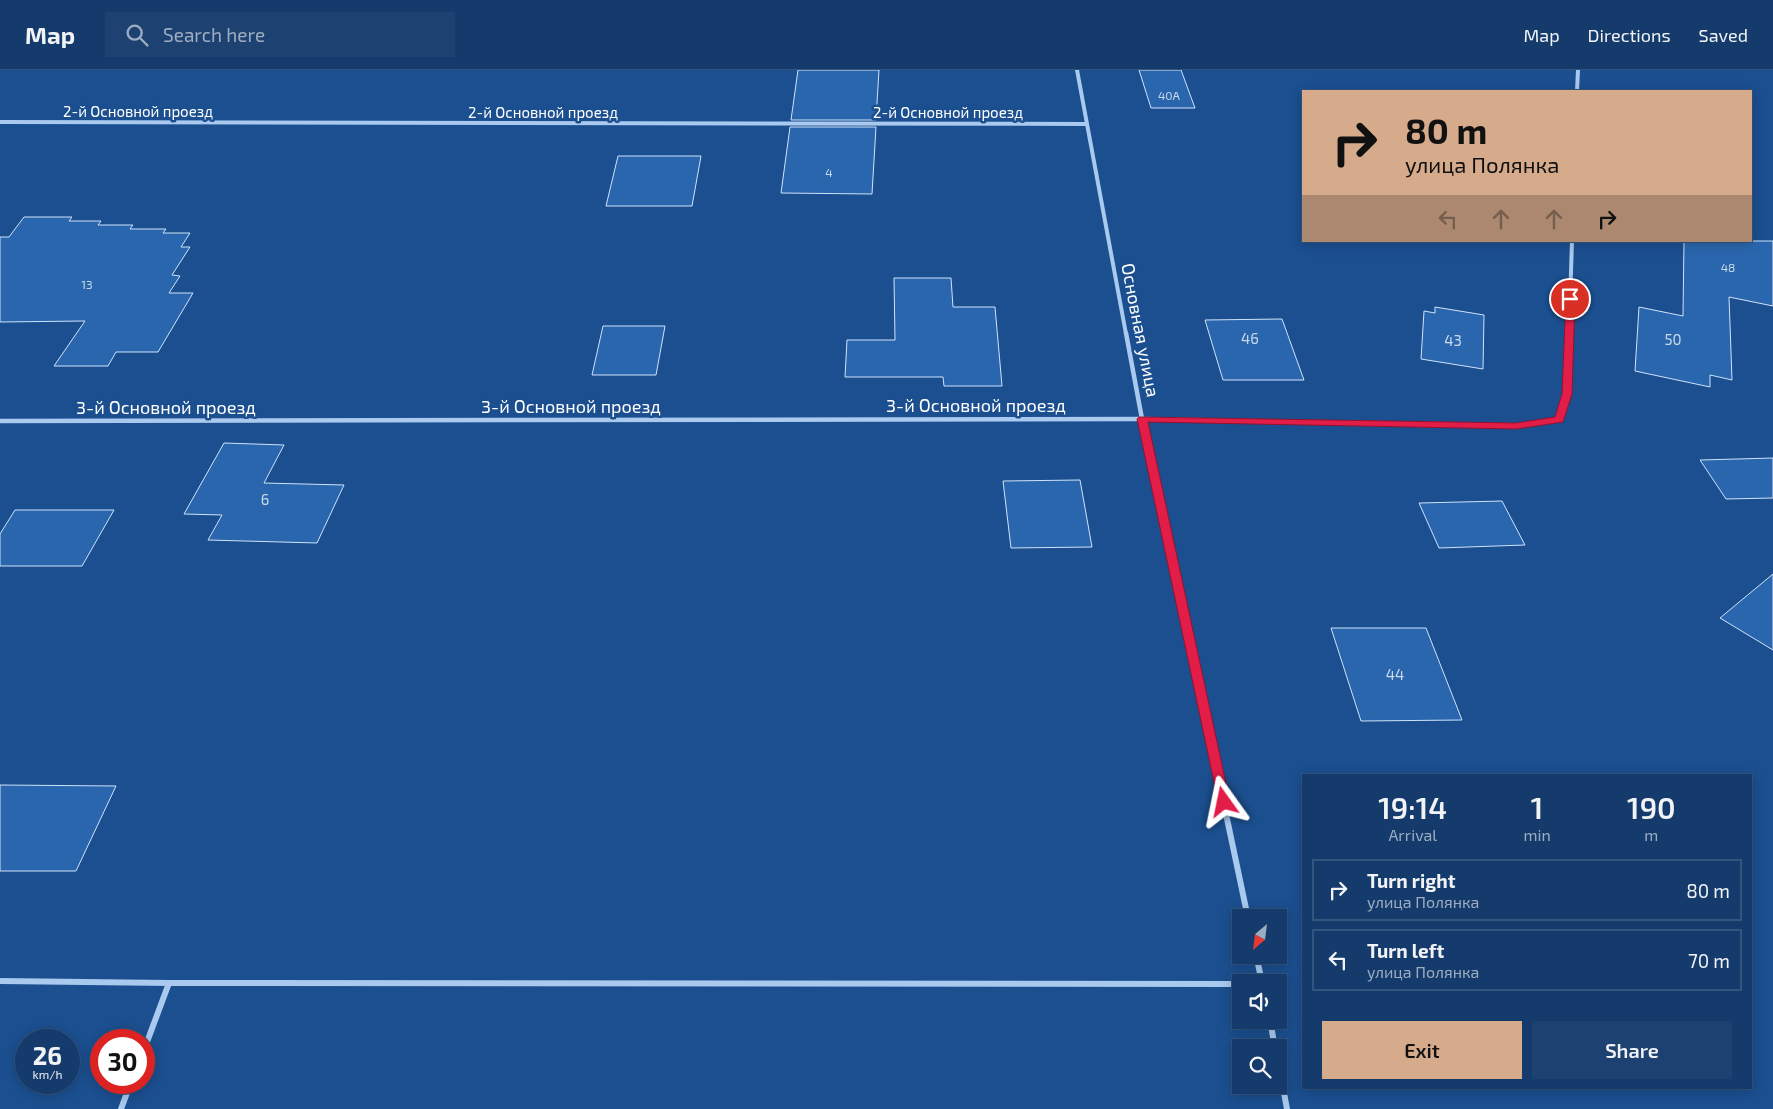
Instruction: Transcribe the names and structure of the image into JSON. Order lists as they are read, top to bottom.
{
  "streets": {
    "street": ["2-й Основной проезд", "Основная улица", "3-й Основной проезд"]
  },
  "crossings": [
    ["2-й Основной проезд", "Основная улица"],
    ["Основная улица", "3-й Основной проезд"]
  ],
  "house_numbers": [
    "40А",
    "4",
    "48",
    "13",
    "46",
    "50",
    "43",
    "6",
    "44"
  ],
  "north": "bottom left",
  "page": {
    "header": "Map",
    "search": "Search here",
    "nav": ["Map", "Directions", "Saved"],
    "turn": ["80 m", "улица Полянка"],
    "eta": [
      "19:14",
      "Arrival",
      "1",
      "min",
      "190",
      "m"
    ],
    "list": [
      {
        "name": "Turn right",
        "note": "улица Полянка",
        "value": "80 m"
      },
      {
        "name": "Turn left",
        "note": "улица Полянка",
        "value": "70 m"
      }
    ],
    "buttons": ["Exit", "Share"],
    "speed": "26 km/h",
    "limit": "30"
  }
}
